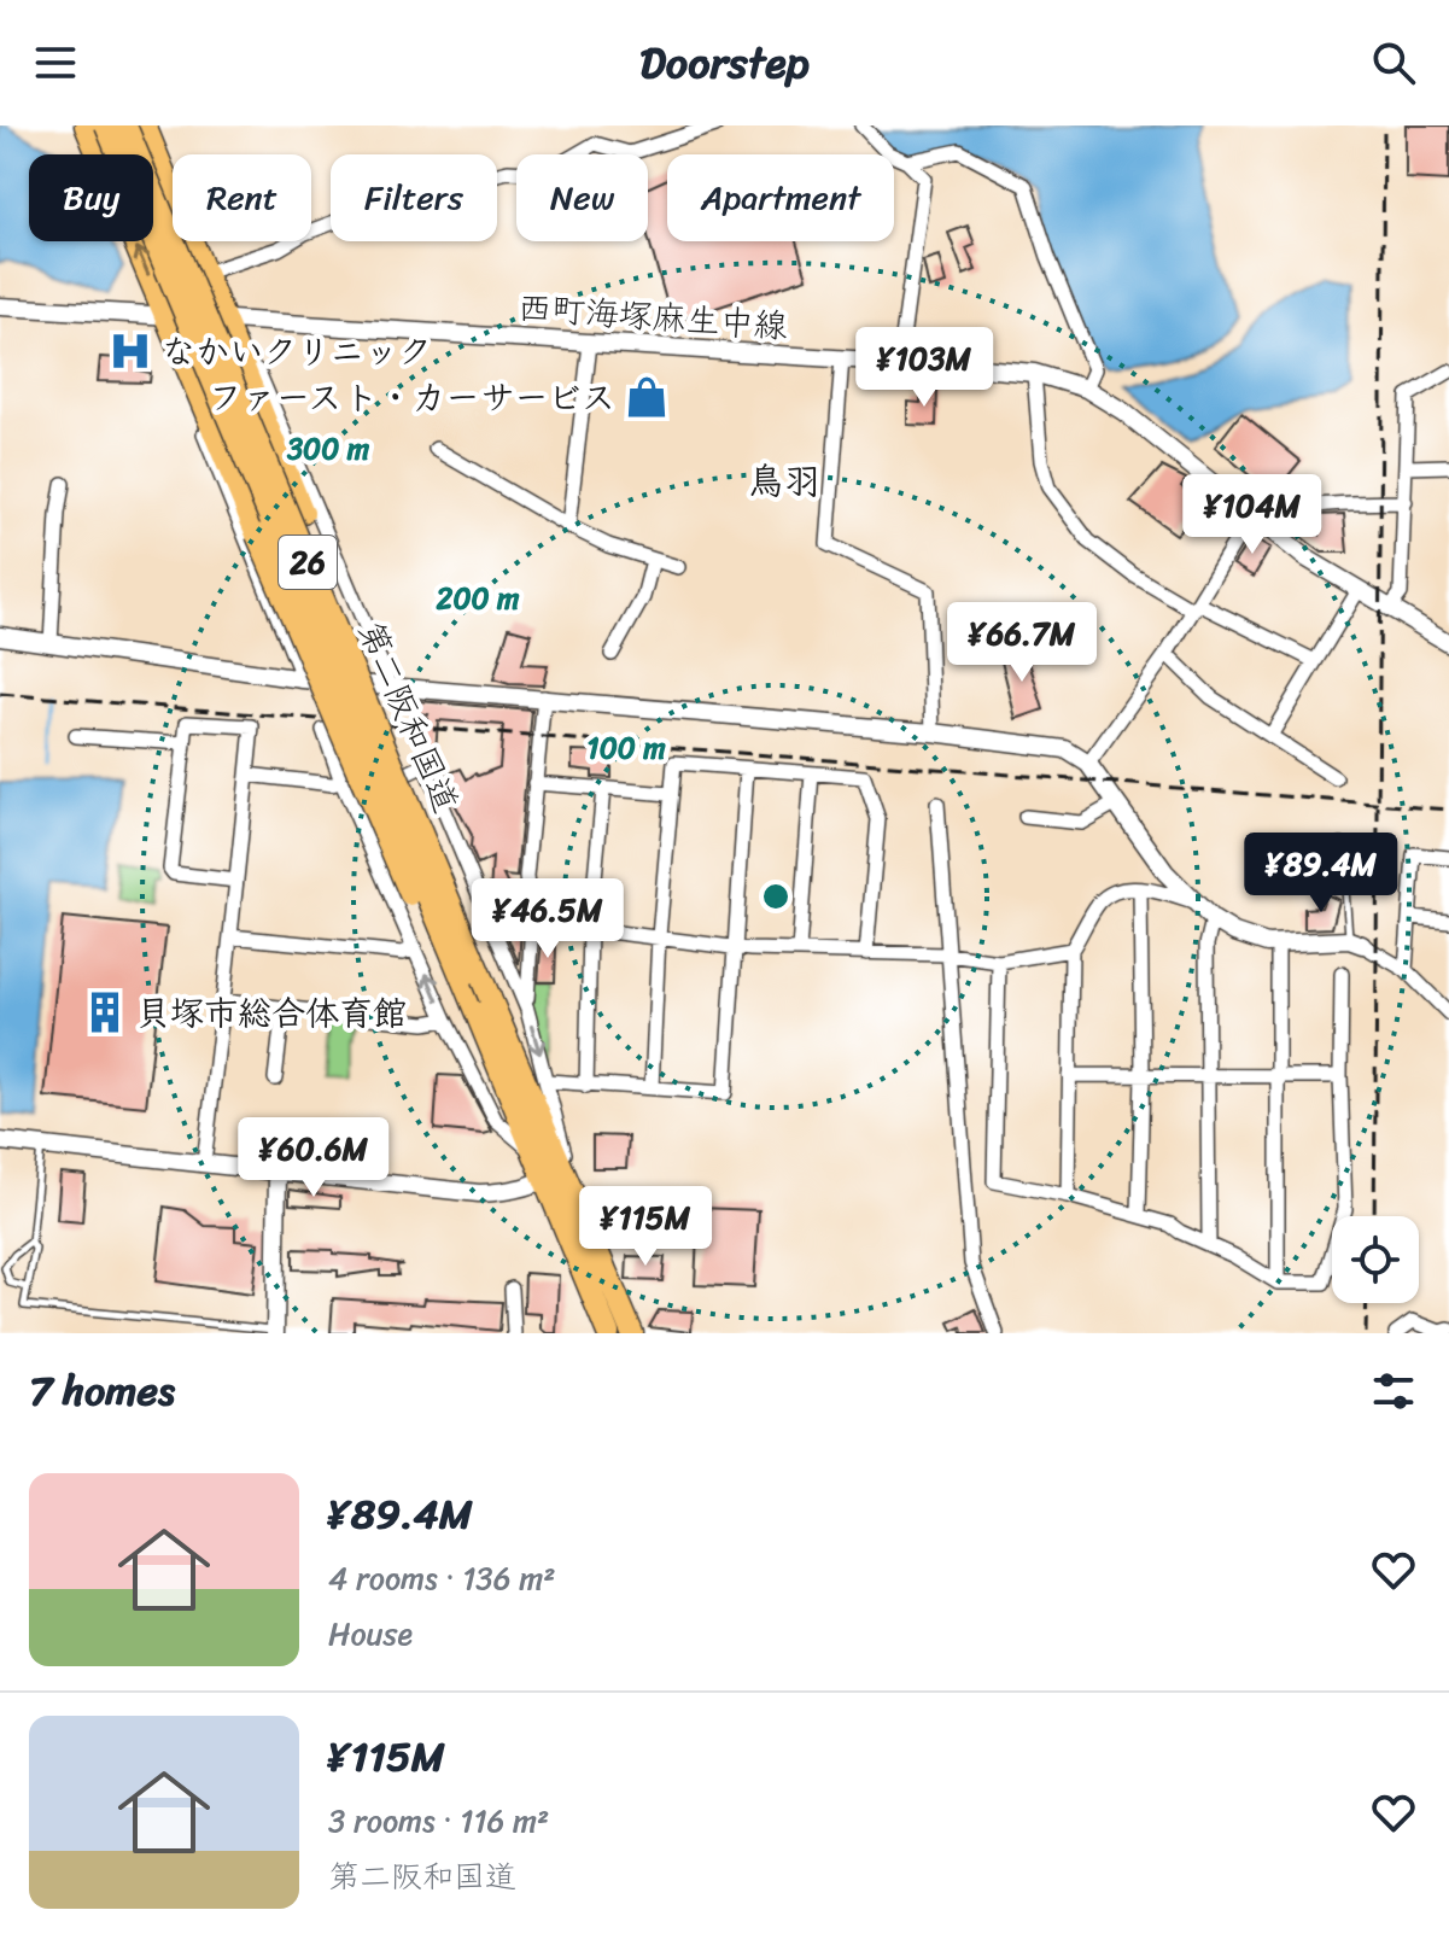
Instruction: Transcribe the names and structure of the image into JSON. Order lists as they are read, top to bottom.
{
  "streets": {
    "highway": ["26", "第二阪和国道"],
    "street": ["西町海塚麻生中線"]
  },
  "districts": ["鳥羽"],
  "places": {
    "hospital": ["なかいクリニック"],
    "shop": ["ファースト・カーサービス"],
    "building": ["貝塚市総合体育館"]
  },
  "page": {
    "header": "Doorstep",
    "chip": [
      "Buy",
      "Rent",
      "Filters",
      "New",
      "Apartment"
    ],
    "price": [
      "¥103M",
      "¥104M",
      "¥66.7M",
      "¥89.4M",
      "¥46.5M",
      "¥60.6M",
      "¥115M"
    ],
    "heading": "7 homes",
    "list": [
      {
        "name": "¥89.4M",
        "note": "4 rooms · 136 m² · House"
      },
      {
        "name": "¥115M",
        "note": "3 rooms · 116 m² · 第二阪和国道"
      }
    ]
  },
  "rings": ["300 m", "200 m", "100 m"]
}
